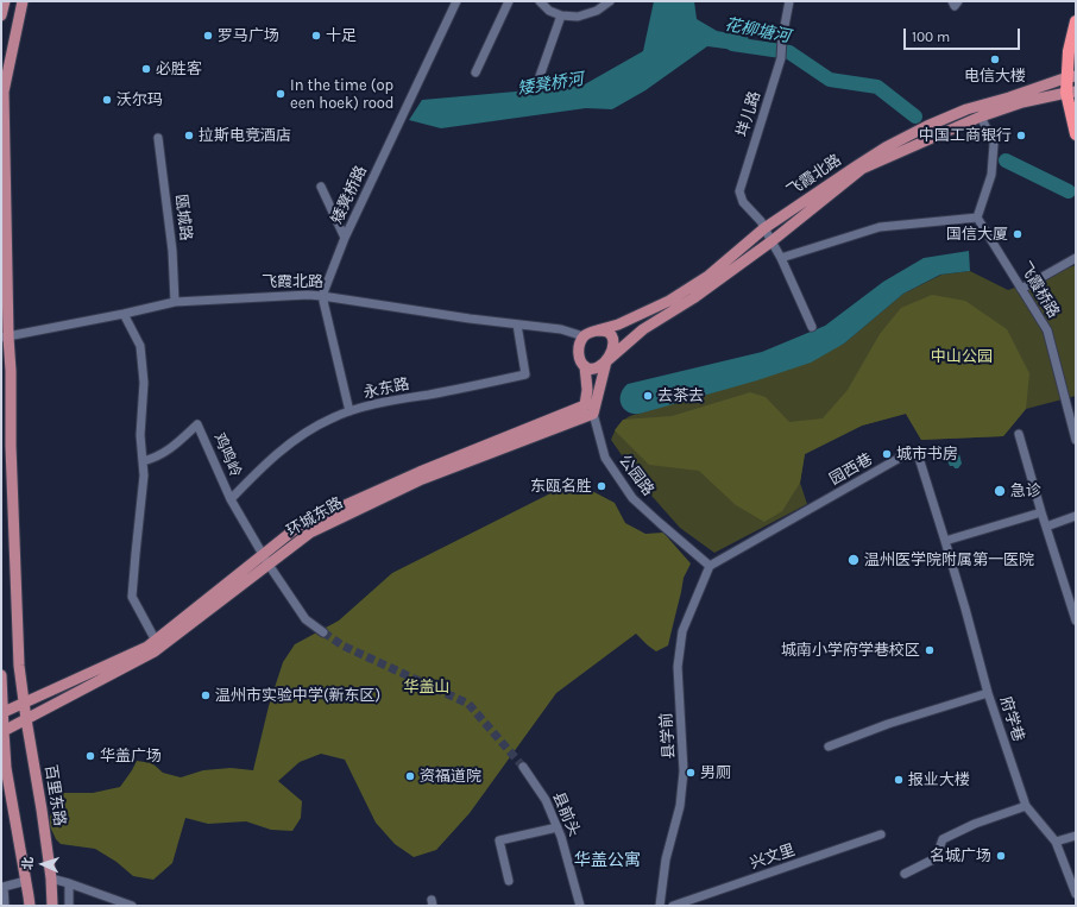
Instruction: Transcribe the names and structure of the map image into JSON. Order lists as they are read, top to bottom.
{
  "streets": {
    "main road": ["飞霞北路", "环城东路", "百里东路"],
    "street": [
      "垟儿路",
      "矮凳桥路",
      "瓯城路",
      "飞霞桥路",
      "永东路",
      "鸡鸣岭",
      "园西巷",
      "公园路",
      "府学巷",
      "县学前",
      "县前头",
      "兴文里"
    ]
  },
  "crossings": [
    ["垟儿路", "飞霞北路"],
    ["飞霞北路", "矮凳桥路"],
    ["飞霞北路", "瓯城路"],
    ["飞霞北路", "永东路"],
    ["飞霞北路", "百里东路"],
    ["永东路", "鸡鸣岭"],
    ["鸡鸣岭", "环城东路"],
    ["园西巷", "公园路"],
    ["园西巷", "府学巷"],
    ["园西巷", "县学前"],
    ["公园路", "环城东路"],
    ["公园路", "县学前"],
    ["环城东路", "百里东路"]
  ],
  "districts": ["华盖公寓"],
  "water": ["花柳塘河", "矮凳桥河"],
  "parks": ["中山公园", "华盖山"],
  "places": [
    "罗马广场",
    "十足",
    "电信大楼",
    "必胜客",
    "In the time (op een hoek) rood",
    "沃尔玛",
    "拉斯电竞酒店",
    "中国工商银行",
    "国信大厦",
    "去茶去",
    "城市书房",
    "东瓯名胜",
    "急诊",
    "温州医学院附属第一医院",
    "城南小学府学巷校区",
    "温州市实验中学(新东区)",
    "华盖广场",
    "男厕",
    "资福道院",
    "报业大楼",
    "名城广场"
  ],
  "scale_bar": "100 m",
  "north": "left"
}
